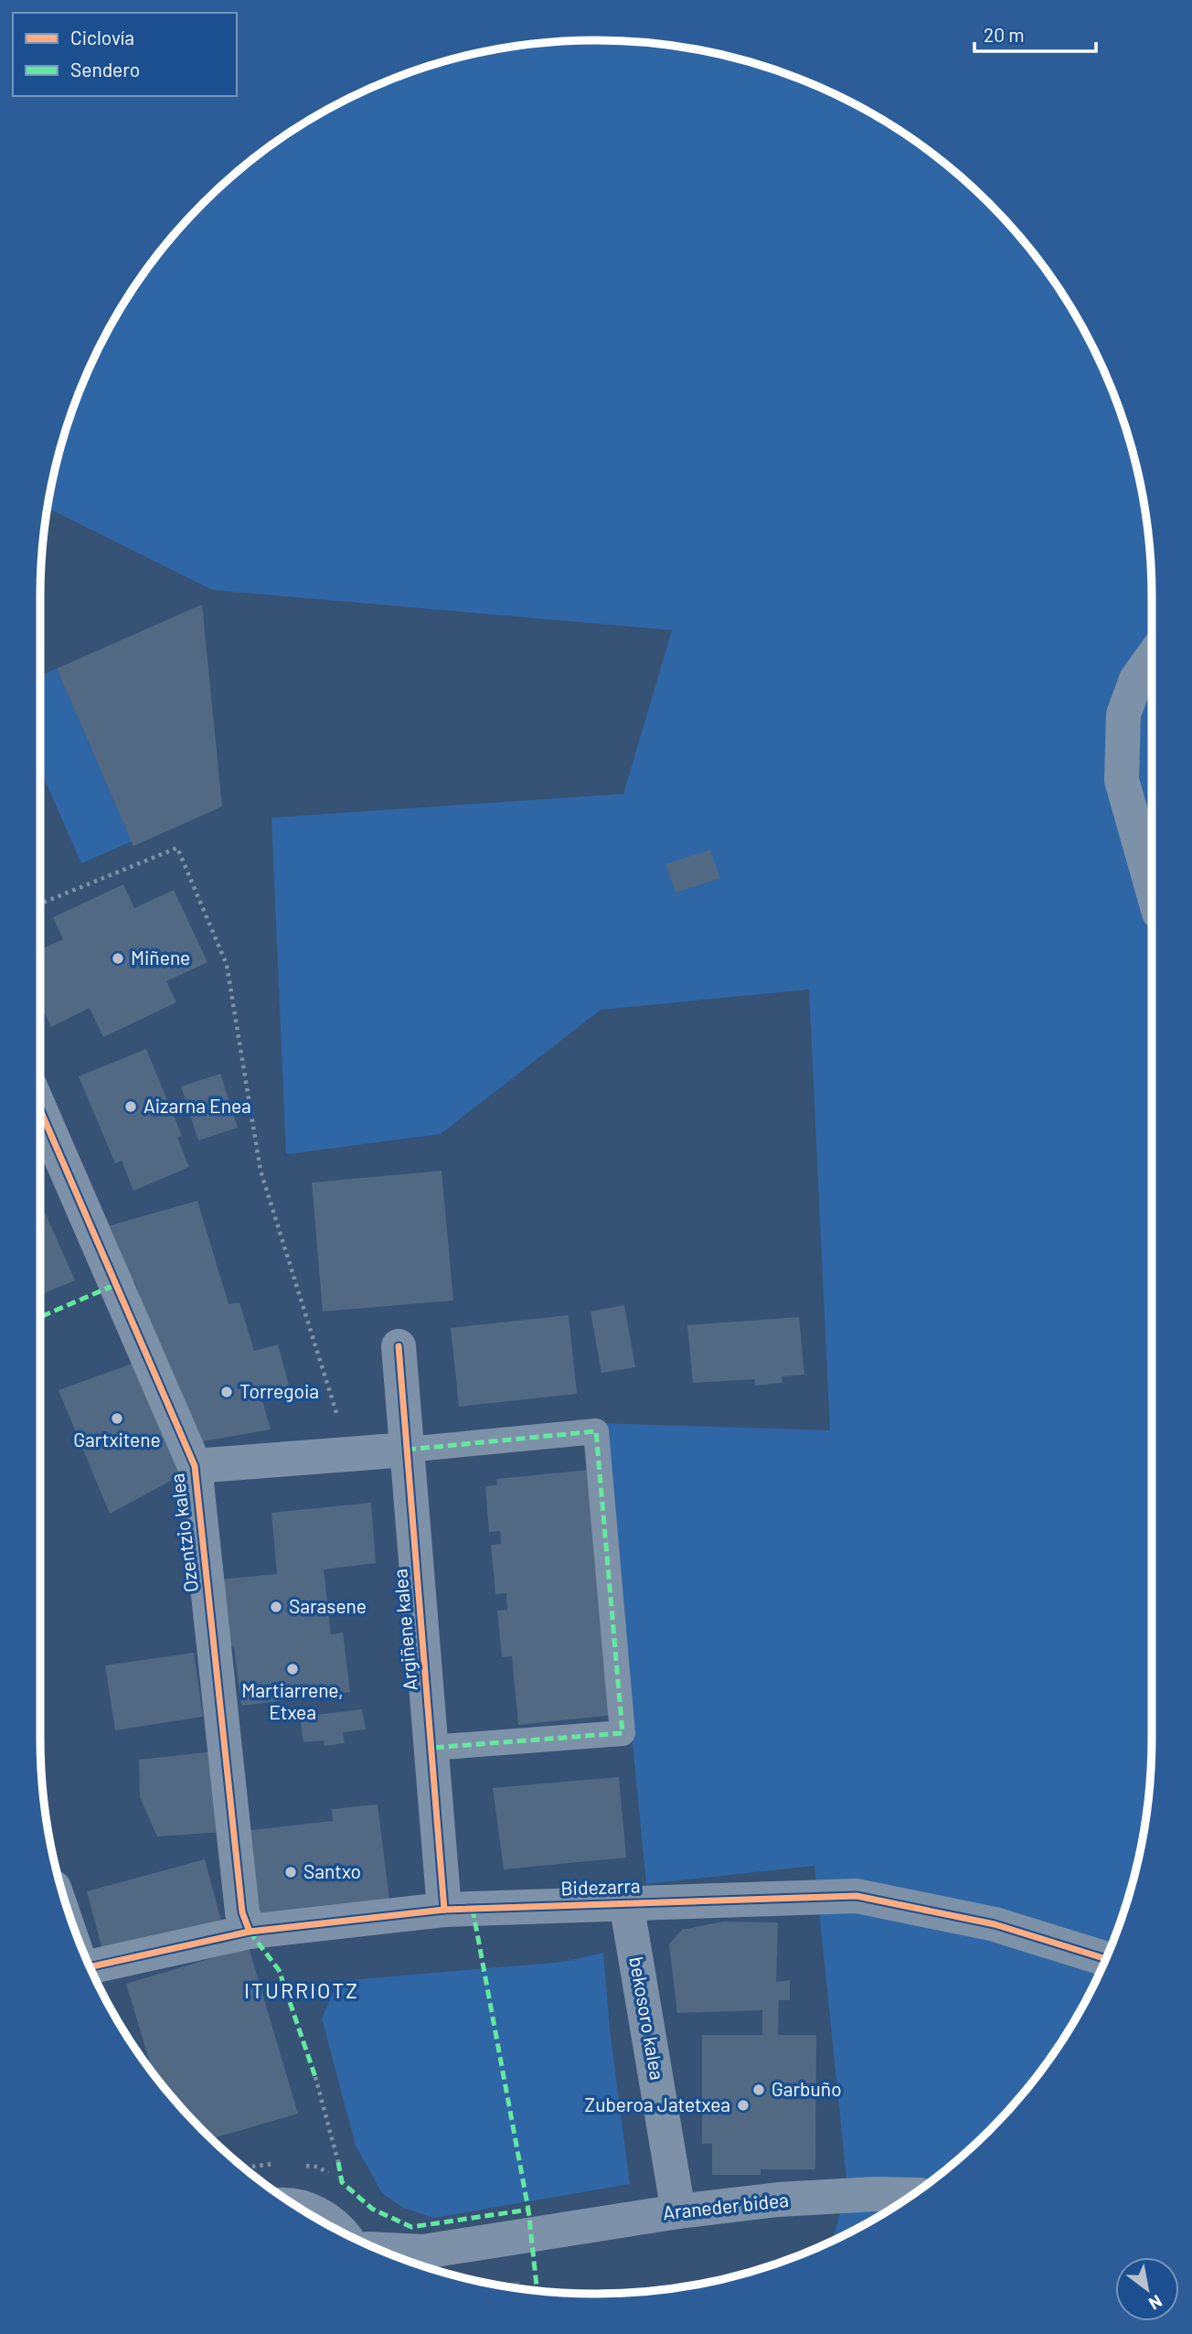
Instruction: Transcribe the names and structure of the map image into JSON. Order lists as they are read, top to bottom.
{
  "streets": {
    "street": [
      "Ozentzio kalea",
      "Argiñene kalea",
      "Bidezarra",
      "bekosoro kalea",
      "Araneder bidea"
    ]
  },
  "crossings": [
    ["Ozentzio kalea", "Bidezarra"],
    ["Argiñene kalea", "Bidezarra"],
    ["Bidezarra", "bekosoro kalea"],
    ["bekosoro kalea", "Araneder bidea"]
  ],
  "districts": ["ITURRIOTZ"],
  "places": [
    "Miñene",
    "Aizarna Enea",
    "Torregoia",
    "Gartxitene",
    "Sarasene",
    "Martiarrene, Etxea",
    "Santxo",
    "Garbuño",
    "Zuberoa Jatetxea"
  ],
  "legend": ["Ciclovía", "Sendero"],
  "scale_bar": "20 m",
  "north": "bottom right"
}
